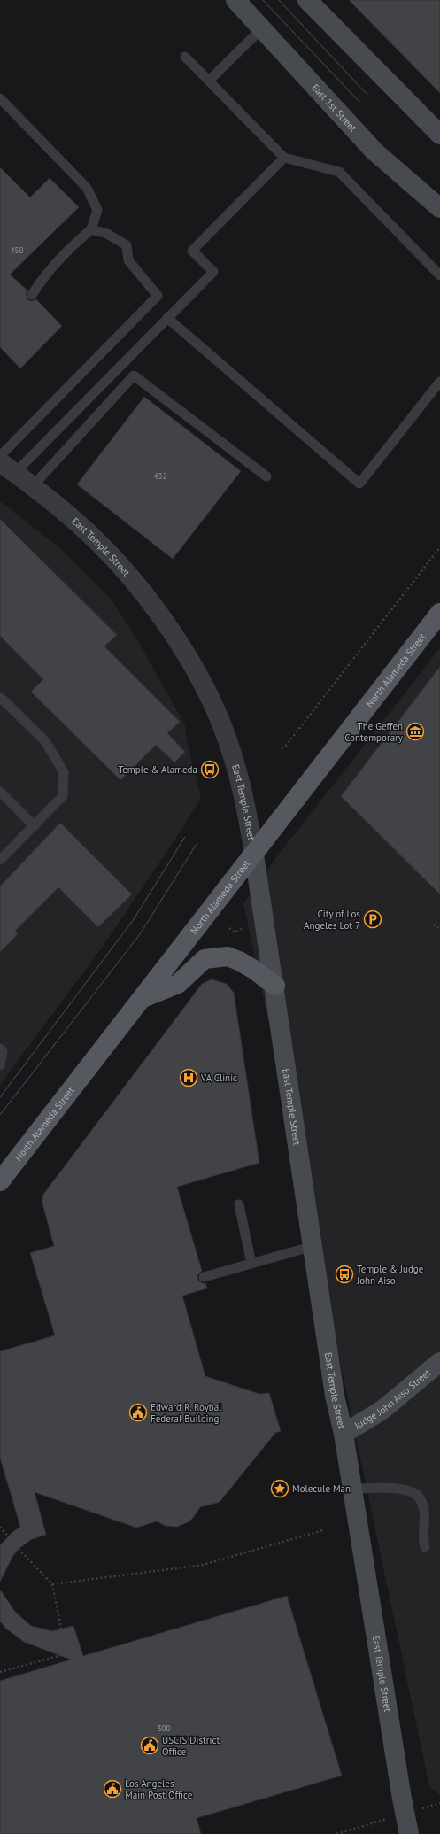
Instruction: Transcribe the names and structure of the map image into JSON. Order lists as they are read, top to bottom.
{
  "streets": {
    "main road": [
      "East 1st Street",
      "East Temple Street",
      "North Alameda Street",
      "Judge John Aiso Street"
    ]
  },
  "crossings": [
    ["East Temple Street", "North Alameda Street"],
    ["East Temple Street", "Judge John Aiso Street"]
  ],
  "places": {
    "museum": ["The Geffen Contemporary"],
    "bus stop": ["Temple & Alameda", "Temple & Judge John Aiso"],
    "parking": ["City of Los Angeles Lot 7"],
    "hospital": ["VA Clinic"],
    "public building": ["Edward R. Roybal Federal Building", "USCIS District Office", "Los Angeles Main Post Office"],
    "place": ["Molecule Man"]
  },
  "house_numbers": ["450", "432", "300"]
}
